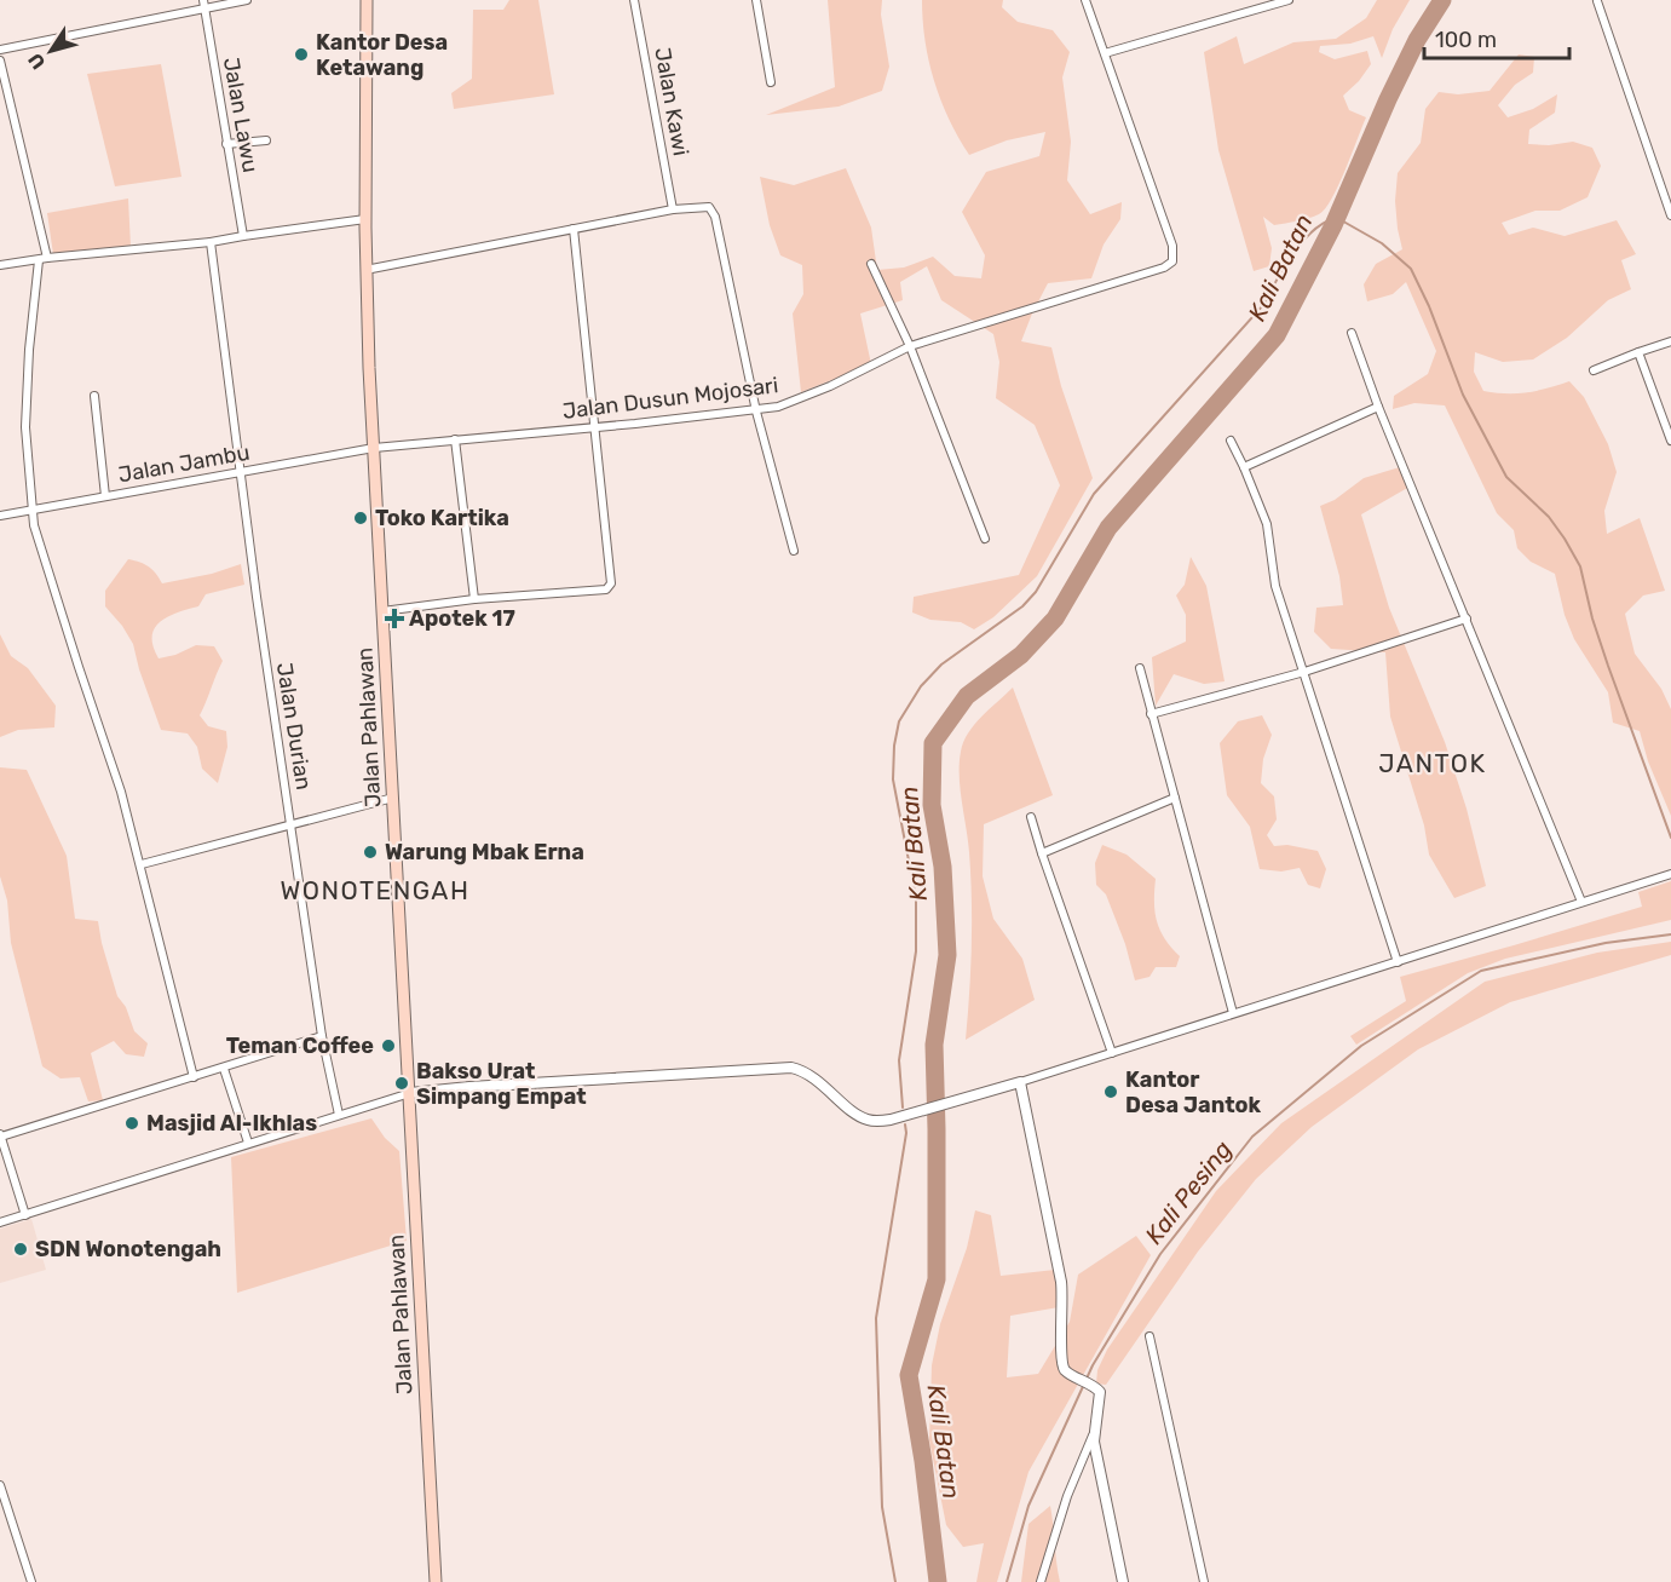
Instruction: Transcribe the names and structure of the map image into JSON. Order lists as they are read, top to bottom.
{
  "streets": {
    "main road": ["Jalan Pahlawan"],
    "street": [
      "Jalan Kawi",
      "Jalan Lawu",
      "Jalan Dusun Mojosari",
      "Jalan Jambu",
      "Jalan Durian"
    ]
  },
  "crossings": [
    ["Jalan Dusun Mojosari", "Jalan Jambu"],
    ["Jalan Dusun Mojosari", "Jalan Pahlawan"],
    ["Jalan Jambu", "Jalan Durian"],
    ["Jalan Jambu", "Jalan Pahlawan"]
  ],
  "districts": ["JANTOK", "WONOTENGAH"],
  "water": ["Kali Batan", "Kali Pesing"],
  "places": {
    "other": [
      "Kantor Desa Ketawang",
      "Toko Kartika",
      "Warung Mbak Erna",
      "Teman Coffee",
      "Bakso Urat Simpang Empat",
      "Kantor Desa Jantok",
      "Masjid Al-Ikhlas",
      "SDN Wonotengah"
    ],
    "health": ["Apotek 17"]
  },
  "scale_bar": "100 m",
  "north": "bottom left"
}
